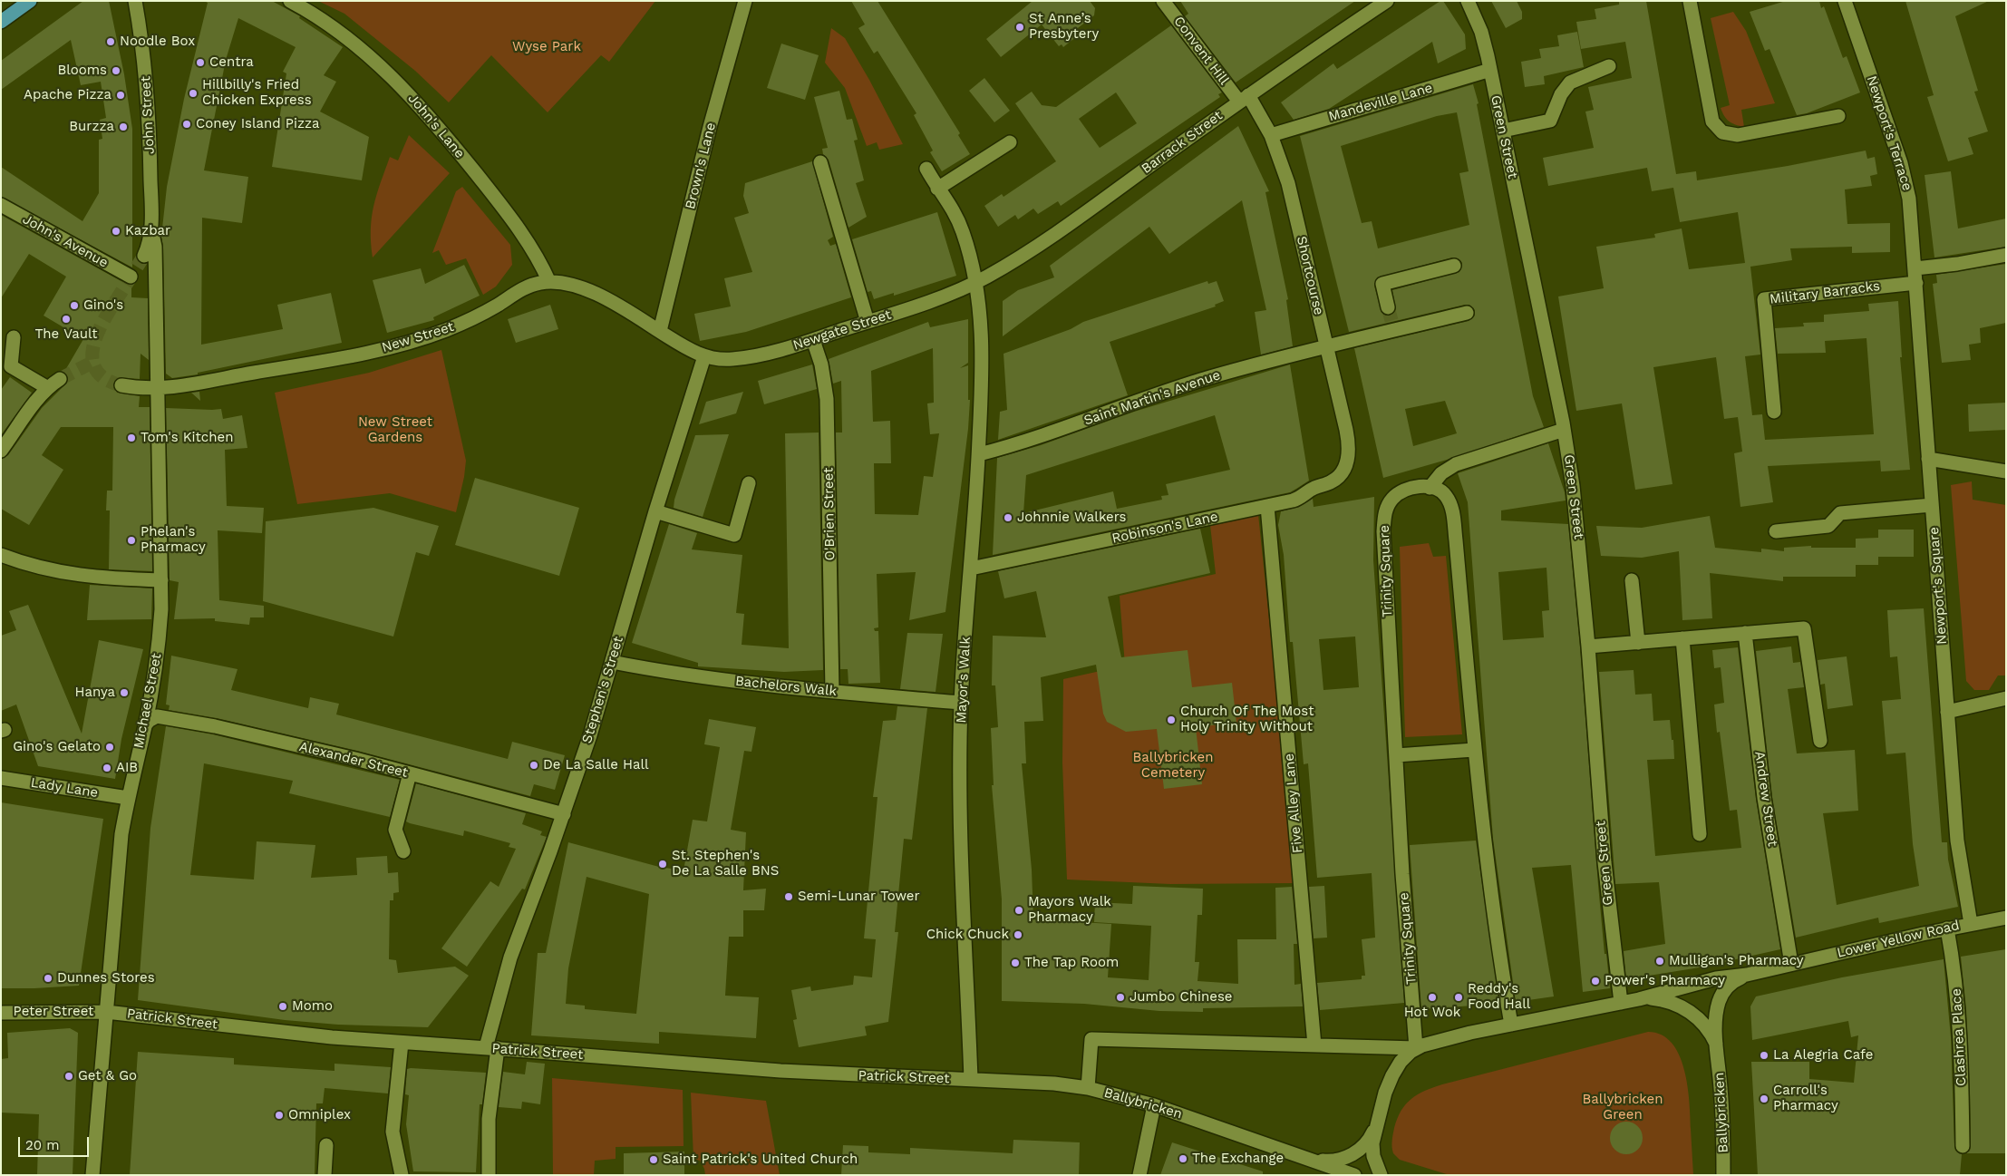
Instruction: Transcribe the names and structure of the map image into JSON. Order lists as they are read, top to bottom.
{
  "streets": {
    "street": [
      "Convent Hill",
      "Mandeville Lane",
      "John Street",
      "John's Lane",
      "Newport's Terrace",
      "Green Street",
      "Barrack Street",
      "Brown's Lane",
      "John's Avenue",
      "Shortcourse",
      "Military Barracks",
      "Newgate Street",
      "New Street",
      "Saint Martin's Avenue",
      "O'Brien Street",
      "Robinson's Lane",
      "Trinity Square",
      "Newport's Square",
      "Mayor's Walk",
      "Bachelors Walk",
      "Stephen's Street",
      "Michael Street",
      "Alexander Street",
      "Lady Lane",
      "Andrew Street",
      "Five Alley Lane",
      "Lower Yellow Road",
      "Peter Street",
      "Patrick Street",
      "Clashrea Place",
      "Ballybricken"
    ]
  },
  "crossings": [
    ["Convent Hill", "Barrack Street"],
    ["Convent Hill", "Shortcourse"],
    ["Mandeville Lane", "Green Street"],
    ["Mandeville Lane", "Shortcourse"],
    ["John Street", "New Street"],
    ["John Street", "Michael Street"],
    ["John's Lane", "New Street"],
    ["Newport's Terrace", "Military Barracks"],
    ["Newport's Terrace", "Newport's Square"],
    ["Green Street", "Ballybricken"],
    ["Barrack Street", "Shortcourse"],
    ["Barrack Street", "Newgate Street"],
    ["Barrack Street", "Mayor's Walk"],
    ["Brown's Lane", "Newgate Street"],
    ["Brown's Lane", "New Street"],
    ["Shortcourse", "Saint Martin's Avenue"],
    ["Shortcourse", "Robinson's Lane"],
    ["Military Barracks", "Newport's Square"],
    ["Newgate Street", "New Street"],
    ["Newgate Street", "O'Brien Street"],
    ["Newgate Street", "Mayor's Walk"],
    ["Newgate Street", "Stephen's Street"],
    ["New Street", "Michael Street"],
    ["Saint Martin's Avenue", "Mayor's Walk"],
    ["O'Brien Street", "Bachelors Walk"],
    ["Robinson's Lane", "Mayor's Walk"],
    ["Robinson's Lane", "Five Alley Lane"],
    ["Trinity Square", "Ballybricken"],
    ["Newport's Square", "Lower Yellow Road"],
    ["Mayor's Walk", "Bachelors Walk"],
    ["Mayor's Walk", "Patrick Street"],
    ["Mayor's Walk", "Ballybricken"],
    ["Bachelors Walk", "Stephen's Street"],
    ["Stephen's Street", "Alexander Street"],
    ["Stephen's Street", "Patrick Street"],
    ["Michael Street", "Alexander Street"],
    ["Michael Street", "Lady Lane"],
    ["Michael Street", "Peter Street"],
    ["Michael Street", "Patrick Street"],
    ["Andrew Street", "Lower Yellow Road"],
    ["Andrew Street", "Ballybricken"],
    ["Five Alley Lane", "Ballybricken"],
    ["Lower Yellow Road", "Clashrea Place"],
    ["Lower Yellow Road", "Ballybricken"],
    ["Peter Street", "Patrick Street"],
    ["Patrick Street", "Ballybricken"]
  ],
  "parks": [
    "Wyse Park",
    "New Street Gardens",
    "Ballybricken Cemetery",
    "Ballybricken Green"
  ],
  "places": [
    "St Anne’s Presbytery",
    "Noodle Box",
    "Centra",
    "Blooms",
    "Hillbilly's Fried Chicken Express",
    "Apache Pizza",
    "Coney Island Pizza",
    "Burzza",
    "Kazbar",
    "Gino's",
    "The Vault",
    "Tom's Kitchen",
    "Johnnie Walkers",
    "Phelan's Pharmacy",
    "Hanya",
    "Church Of The Most Holy Trinity Without",
    "Gino's Gelato",
    "De La Salle Hall",
    "AIB",
    "St. Stephen's De La Salle BNS",
    "Semi-Lunar Tower",
    "Mayors Walk Pharmacy",
    "Chick Chuck",
    "Mulligan's Pharmacy",
    "The Tap Room",
    "Dunnes Stores",
    "Power's Pharmacy",
    "Jumbo Chinese",
    "Hot Wok",
    "Reddy's Food Hall",
    "Momo",
    "La Alegria Cafe",
    "Get & Go",
    "Carroll's Pharmacy",
    "Omniplex",
    "The Exchange",
    "Saint Patrick's United Church"
  ],
  "scale_bar": "20 m"
}
